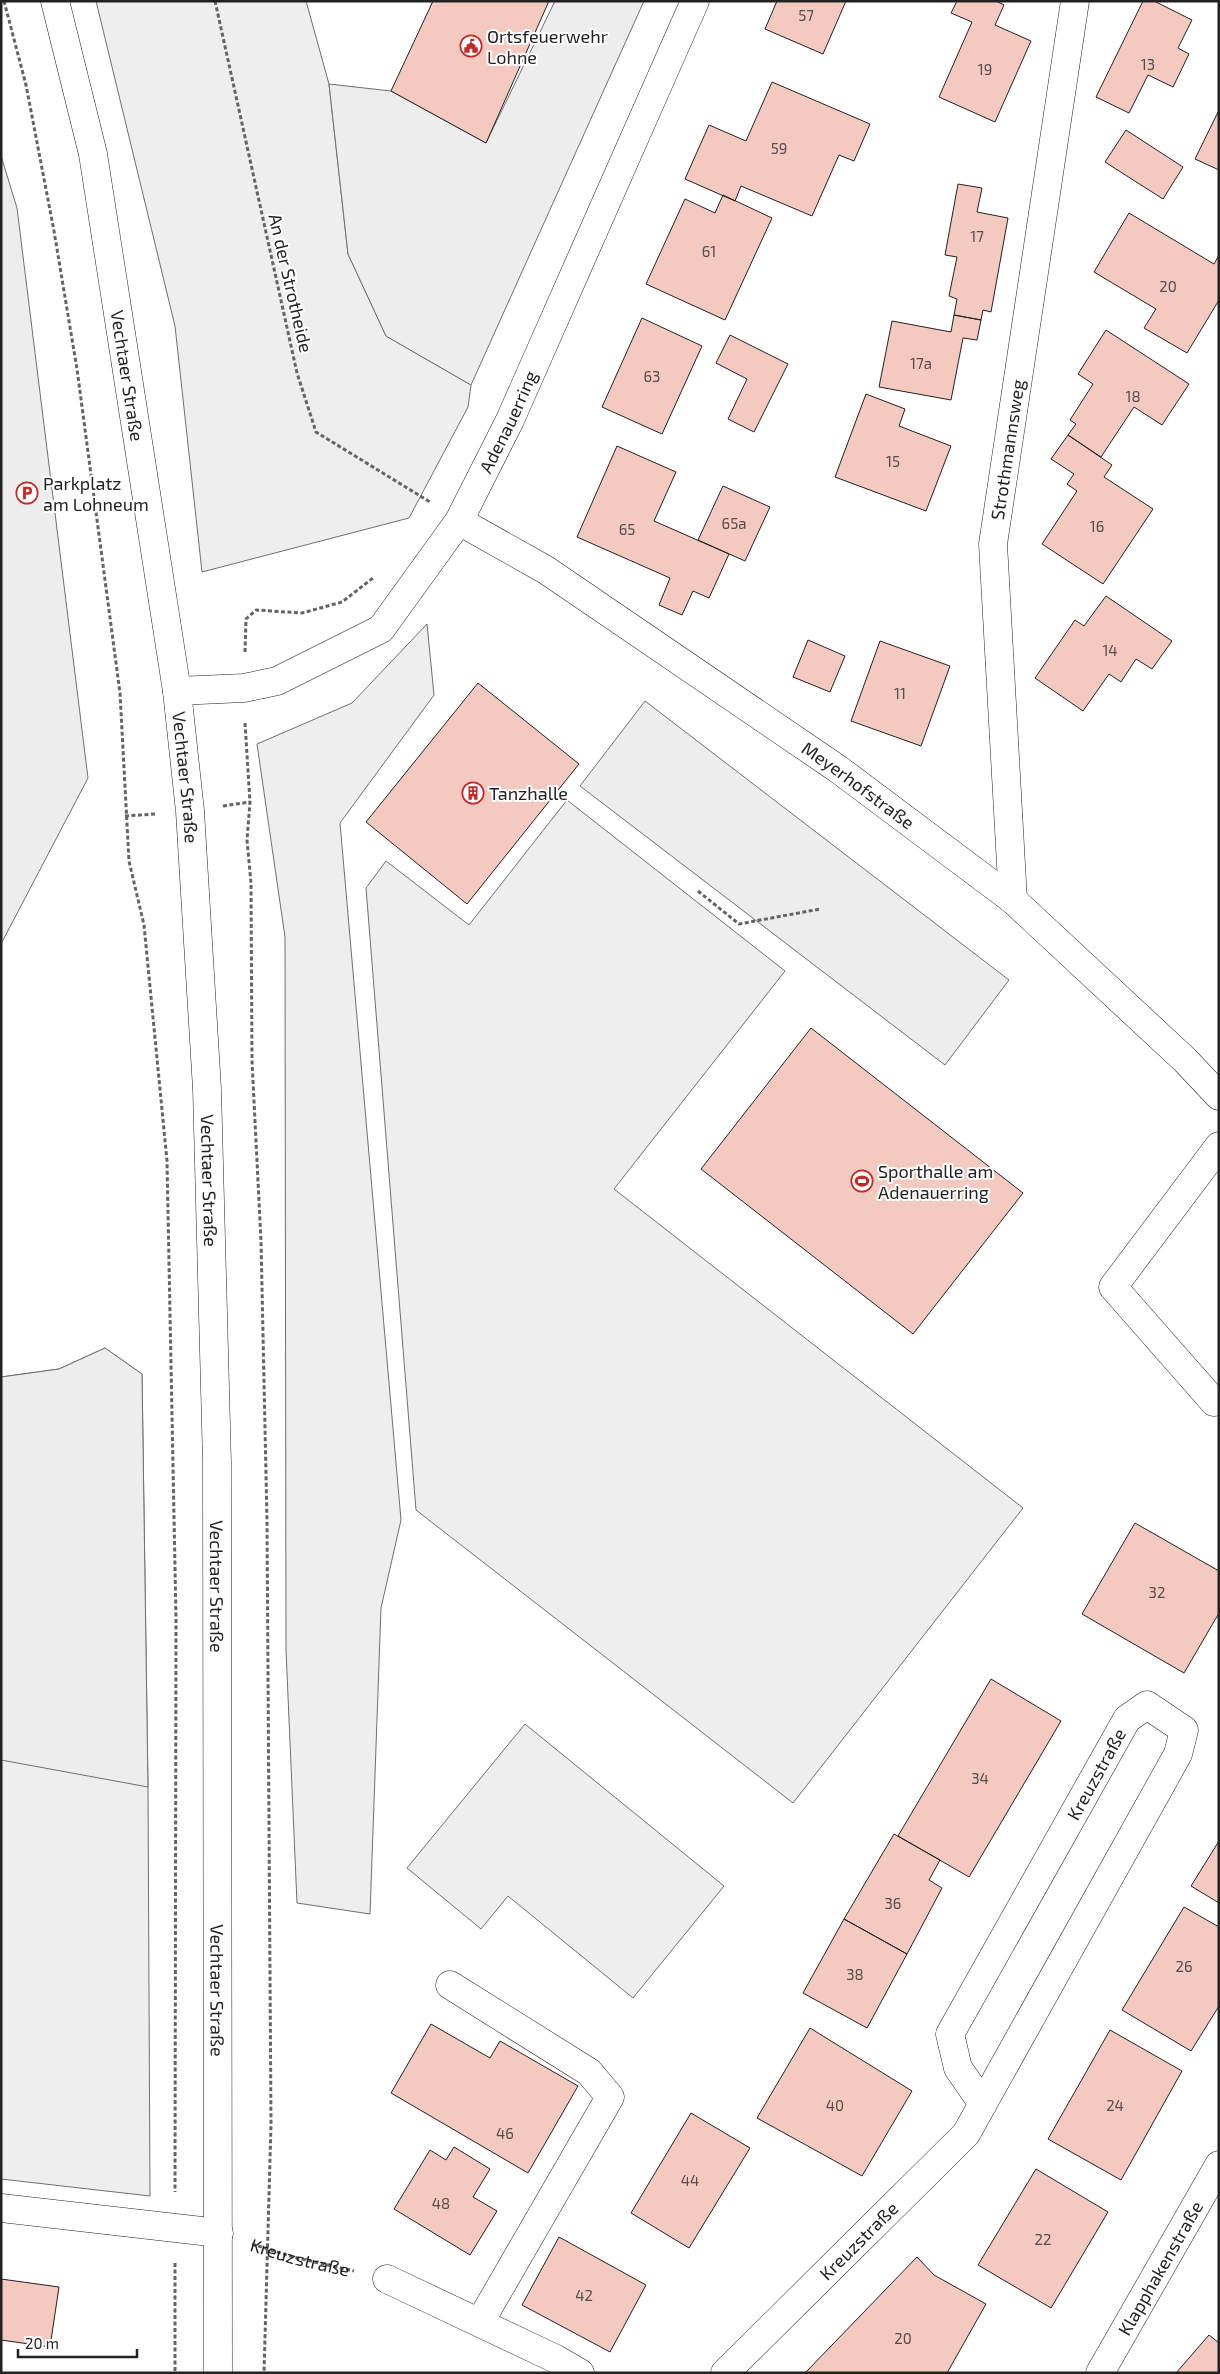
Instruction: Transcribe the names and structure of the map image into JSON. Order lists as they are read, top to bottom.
{
  "streets": {
    "street": [
      "Vechtaer Straße",
      "Adenauerring",
      "Strothmannsweg",
      "Meyerhofstraße",
      "Kreuzstraße",
      "Klapphakenstraße"
    ],
    "path": ["An der Strotheide"]
  },
  "crossings": [
    ["Vechtaer Straße", "Adenauerring"],
    ["Vechtaer Straße", "Kreuzstraße"],
    ["Adenauerring", "Meyerhofstraße"],
    ["Strothmannsweg", "Meyerhofstraße"]
  ],
  "places": {
    "public building": ["Ortsfeuerwehr Lohne"],
    "parking": ["Parkplatz am Lohneum"],
    "building": ["Tanzhalle"],
    "sports": ["Sporthalle am Adenauerring"]
  },
  "house_numbers": [
    "57",
    "13",
    "19",
    "59",
    "17",
    "61",
    "20",
    "17a",
    "63",
    "18",
    "15",
    "65a",
    "16",
    "65",
    "14",
    "11",
    "32",
    "34",
    "36",
    "26",
    "38",
    "40",
    "24",
    "46",
    "44",
    "48",
    "22",
    "42",
    "20"
  ],
  "scale_bar": "20 m"
}
